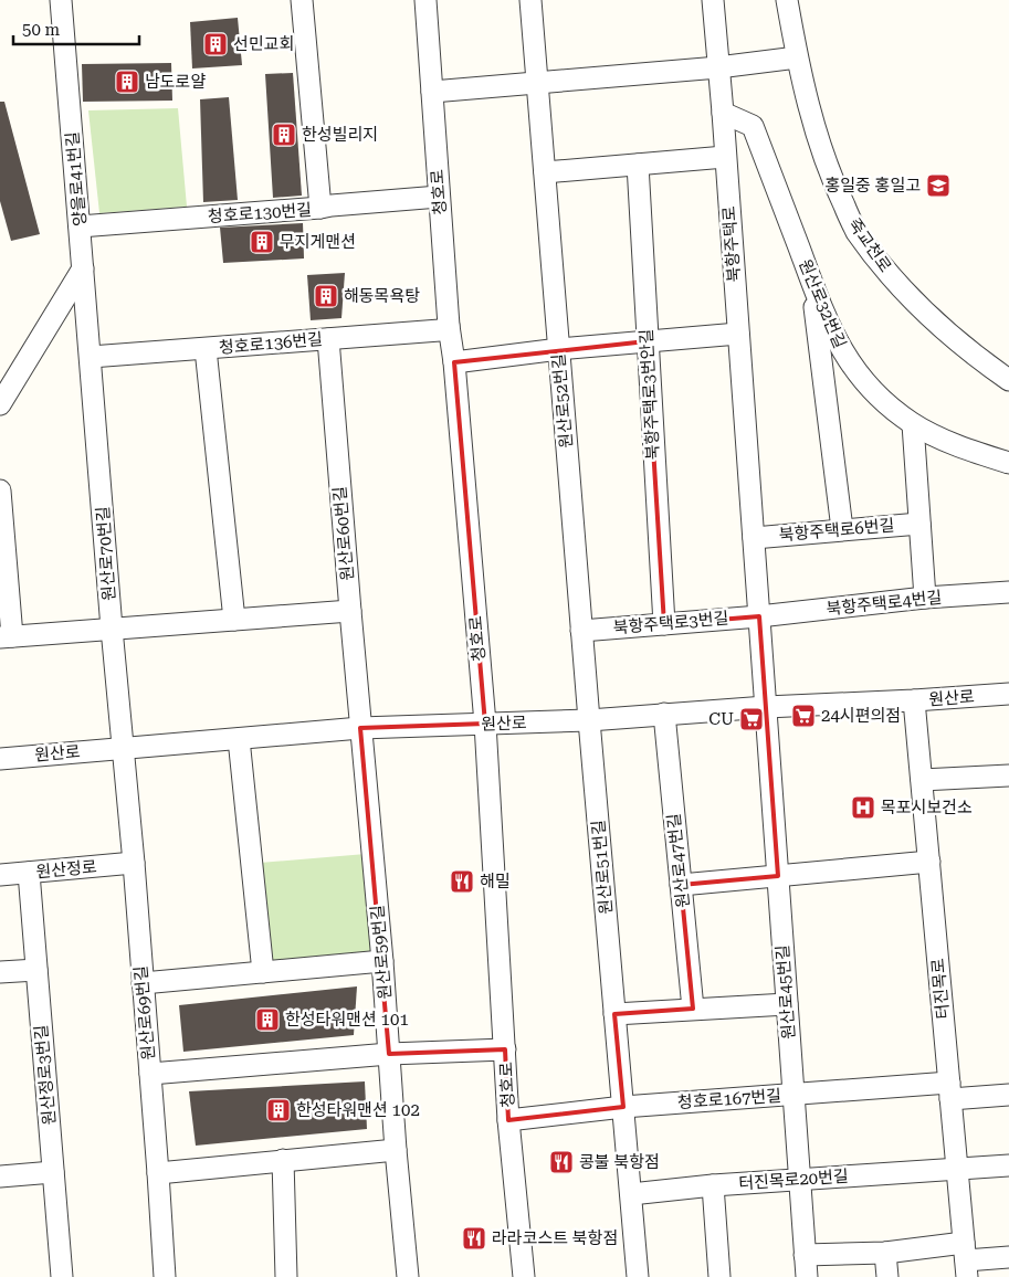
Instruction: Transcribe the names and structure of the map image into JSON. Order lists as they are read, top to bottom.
{
  "streets": {
    "street": [
      "양을로41번길",
      "청호로",
      "청호로130번길",
      "북항주택로",
      "죽교천로",
      "원산로32번길",
      "청호로136번길",
      "북항주택로3번안길",
      "원산로52번길",
      "북항주택로6번길",
      "원산로60번길",
      "원산로70번길",
      "북항주택로4번길",
      "북항주택로3번길",
      "원산로",
      "원산로47번길",
      "원산로51번길",
      "원산정로",
      "원산로59번길",
      "터진목로",
      "원산로45번길",
      "원산로69번길",
      "원산정로3번길",
      "청호로167번길",
      "터진목로20번길"
    ]
  },
  "crossings": [
    ["양을로41번길", "청호로130번길"],
    ["양을로41번길", "청호로136번길"],
    ["양을로41번길", "원산로70번길"],
    ["청호로", "청호로130번길"],
    ["청호로", "청호로136번길"],
    ["청호로", "원산로"],
    ["청호로", "청호로167번길"],
    ["북항주택로", "원산로32번길"],
    ["북항주택로", "북항주택로6번길"],
    ["북항주택로", "북항주택로4번길"],
    ["북항주택로", "북항주택로3번길"],
    ["북항주택로", "원산로"],
    ["북항주택로", "원산로45번길"],
    ["청호로136번길", "원산로60번길"],
    ["청호로136번길", "원산로70번길"],
    ["북항주택로3번안길", "북항주택로3번길"],
    ["원산로52번길", "북항주택로3번길"],
    ["원산로52번길", "원산로"],
    ["원산로52번길", "원산로51번길"],
    ["원산로60번길", "원산로"],
    ["원산로60번길", "원산로59번길"],
    ["원산로70번길", "원산로"],
    ["원산로70번길", "원산로69번길"],
    ["북항주택로4번길", "북항주택로3번길"],
    ["원산로", "원산로47번길"],
    ["원산로", "원산로51번길"],
    ["원산로", "원산로59번길"],
    ["원산로", "터진목로"],
    ["원산로", "원산로45번길"],
    ["원산로", "원산로69번길"],
    ["원산로51번길", "청호로167번길"],
    ["원산로51번길", "터진목로20번길"],
    ["원산정로", "원산로69번길"],
    ["원산정로", "원산정로3번길"],
    ["터진목로", "청호로167번길"],
    ["터진목로", "터진목로20번길"],
    ["원산로45번길", "청호로167번길"],
    ["원산로45번길", "터진목로20번길"]
  ],
  "places": {
    "building": [
      "선민교회",
      "남도로얄",
      "한성빌리지",
      "무지게맨션",
      "해동목욕탕",
      "한성타워맨션 101",
      "한성타워맨션 102"
    ],
    "school or university": ["홍일중 홍일고"],
    "supermarket": ["24시편의점", "CU"],
    "hospital": ["목포시보건소"],
    "restaurant": ["해밀", "콩불 북항점", "라라코스트 북항점"]
  },
  "scale_bar": "50 m"
}
